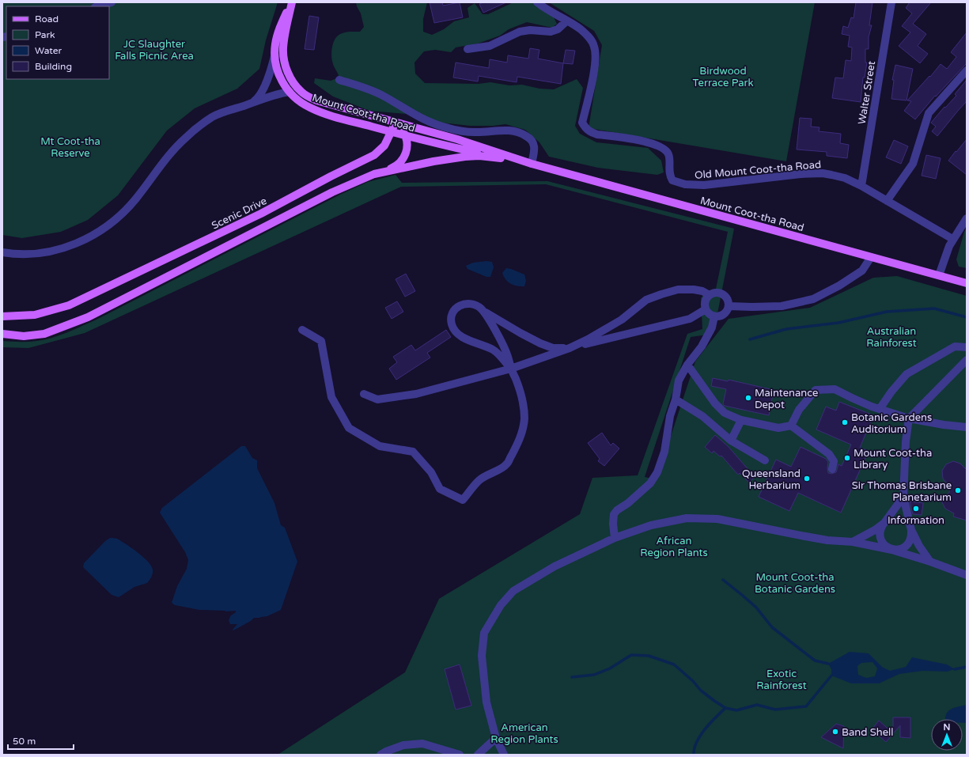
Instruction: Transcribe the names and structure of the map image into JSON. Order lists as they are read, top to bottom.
{
  "streets": {
    "main road": ["Mount Coot-tha Road", "Scenic Drive"],
    "street": ["Walter Street", "Old Mount Coot-tha Road"]
  },
  "crossings": [
    ["Walter Street", "Old Mount Coot-tha Road"],
    ["Mount Coot-tha Road", "Scenic Drive"]
  ],
  "parks": [
    "JC Slaughter Falls Picnic Area",
    "Birdwood Terrace Park",
    "Mt Coot-tha Reserve",
    "Australian Rainforest",
    "African Region Plants",
    "Mount Coot-tha Botanic Gardens",
    "Exotic Rainforest",
    "American Region Plants"
  ],
  "places": [
    "Maintenance Depot",
    "Botanic Gardens Auditorium",
    "Mount Coot-tha Library",
    "Queensland Herbarium",
    "Sir Thomas Brisbane Planetarium",
    "Information",
    "Band Shell"
  ],
  "legend": [
    "Road",
    "Park",
    "Water",
    "Building"
  ],
  "scale_bar": "50 m",
  "north": "top"
}
